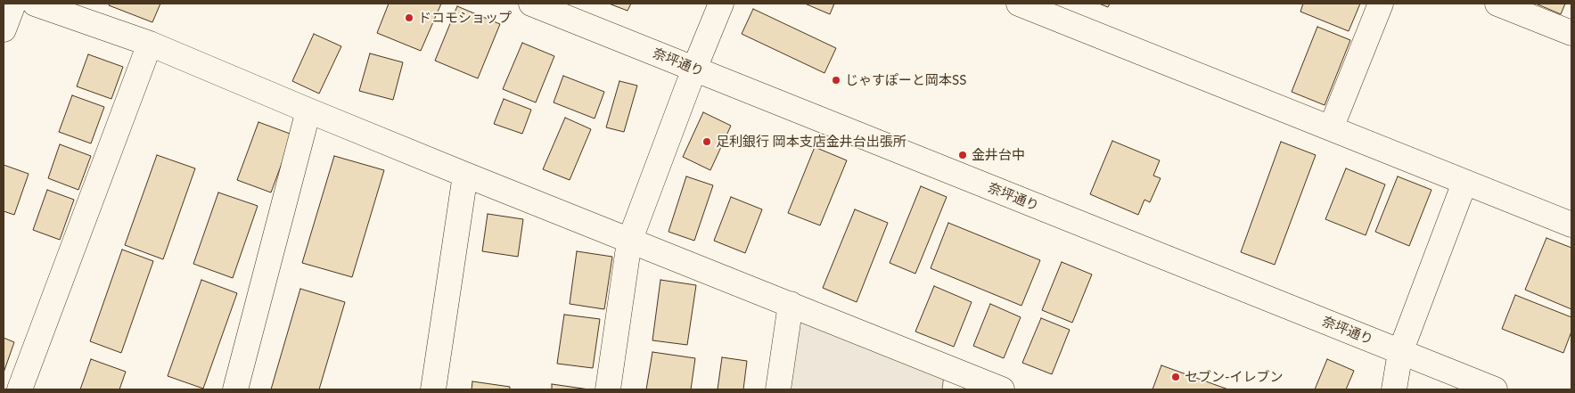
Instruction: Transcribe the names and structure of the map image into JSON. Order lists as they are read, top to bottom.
{
  "streets": {
    "street": ["奈坪通り"]
  },
  "places": [
    "ドコモショップ",
    "じゃすぽーと岡本SS",
    "足利銀行 岡本支店金井台出張所",
    "金井台中",
    "セブン-イレブン"
  ]
}
